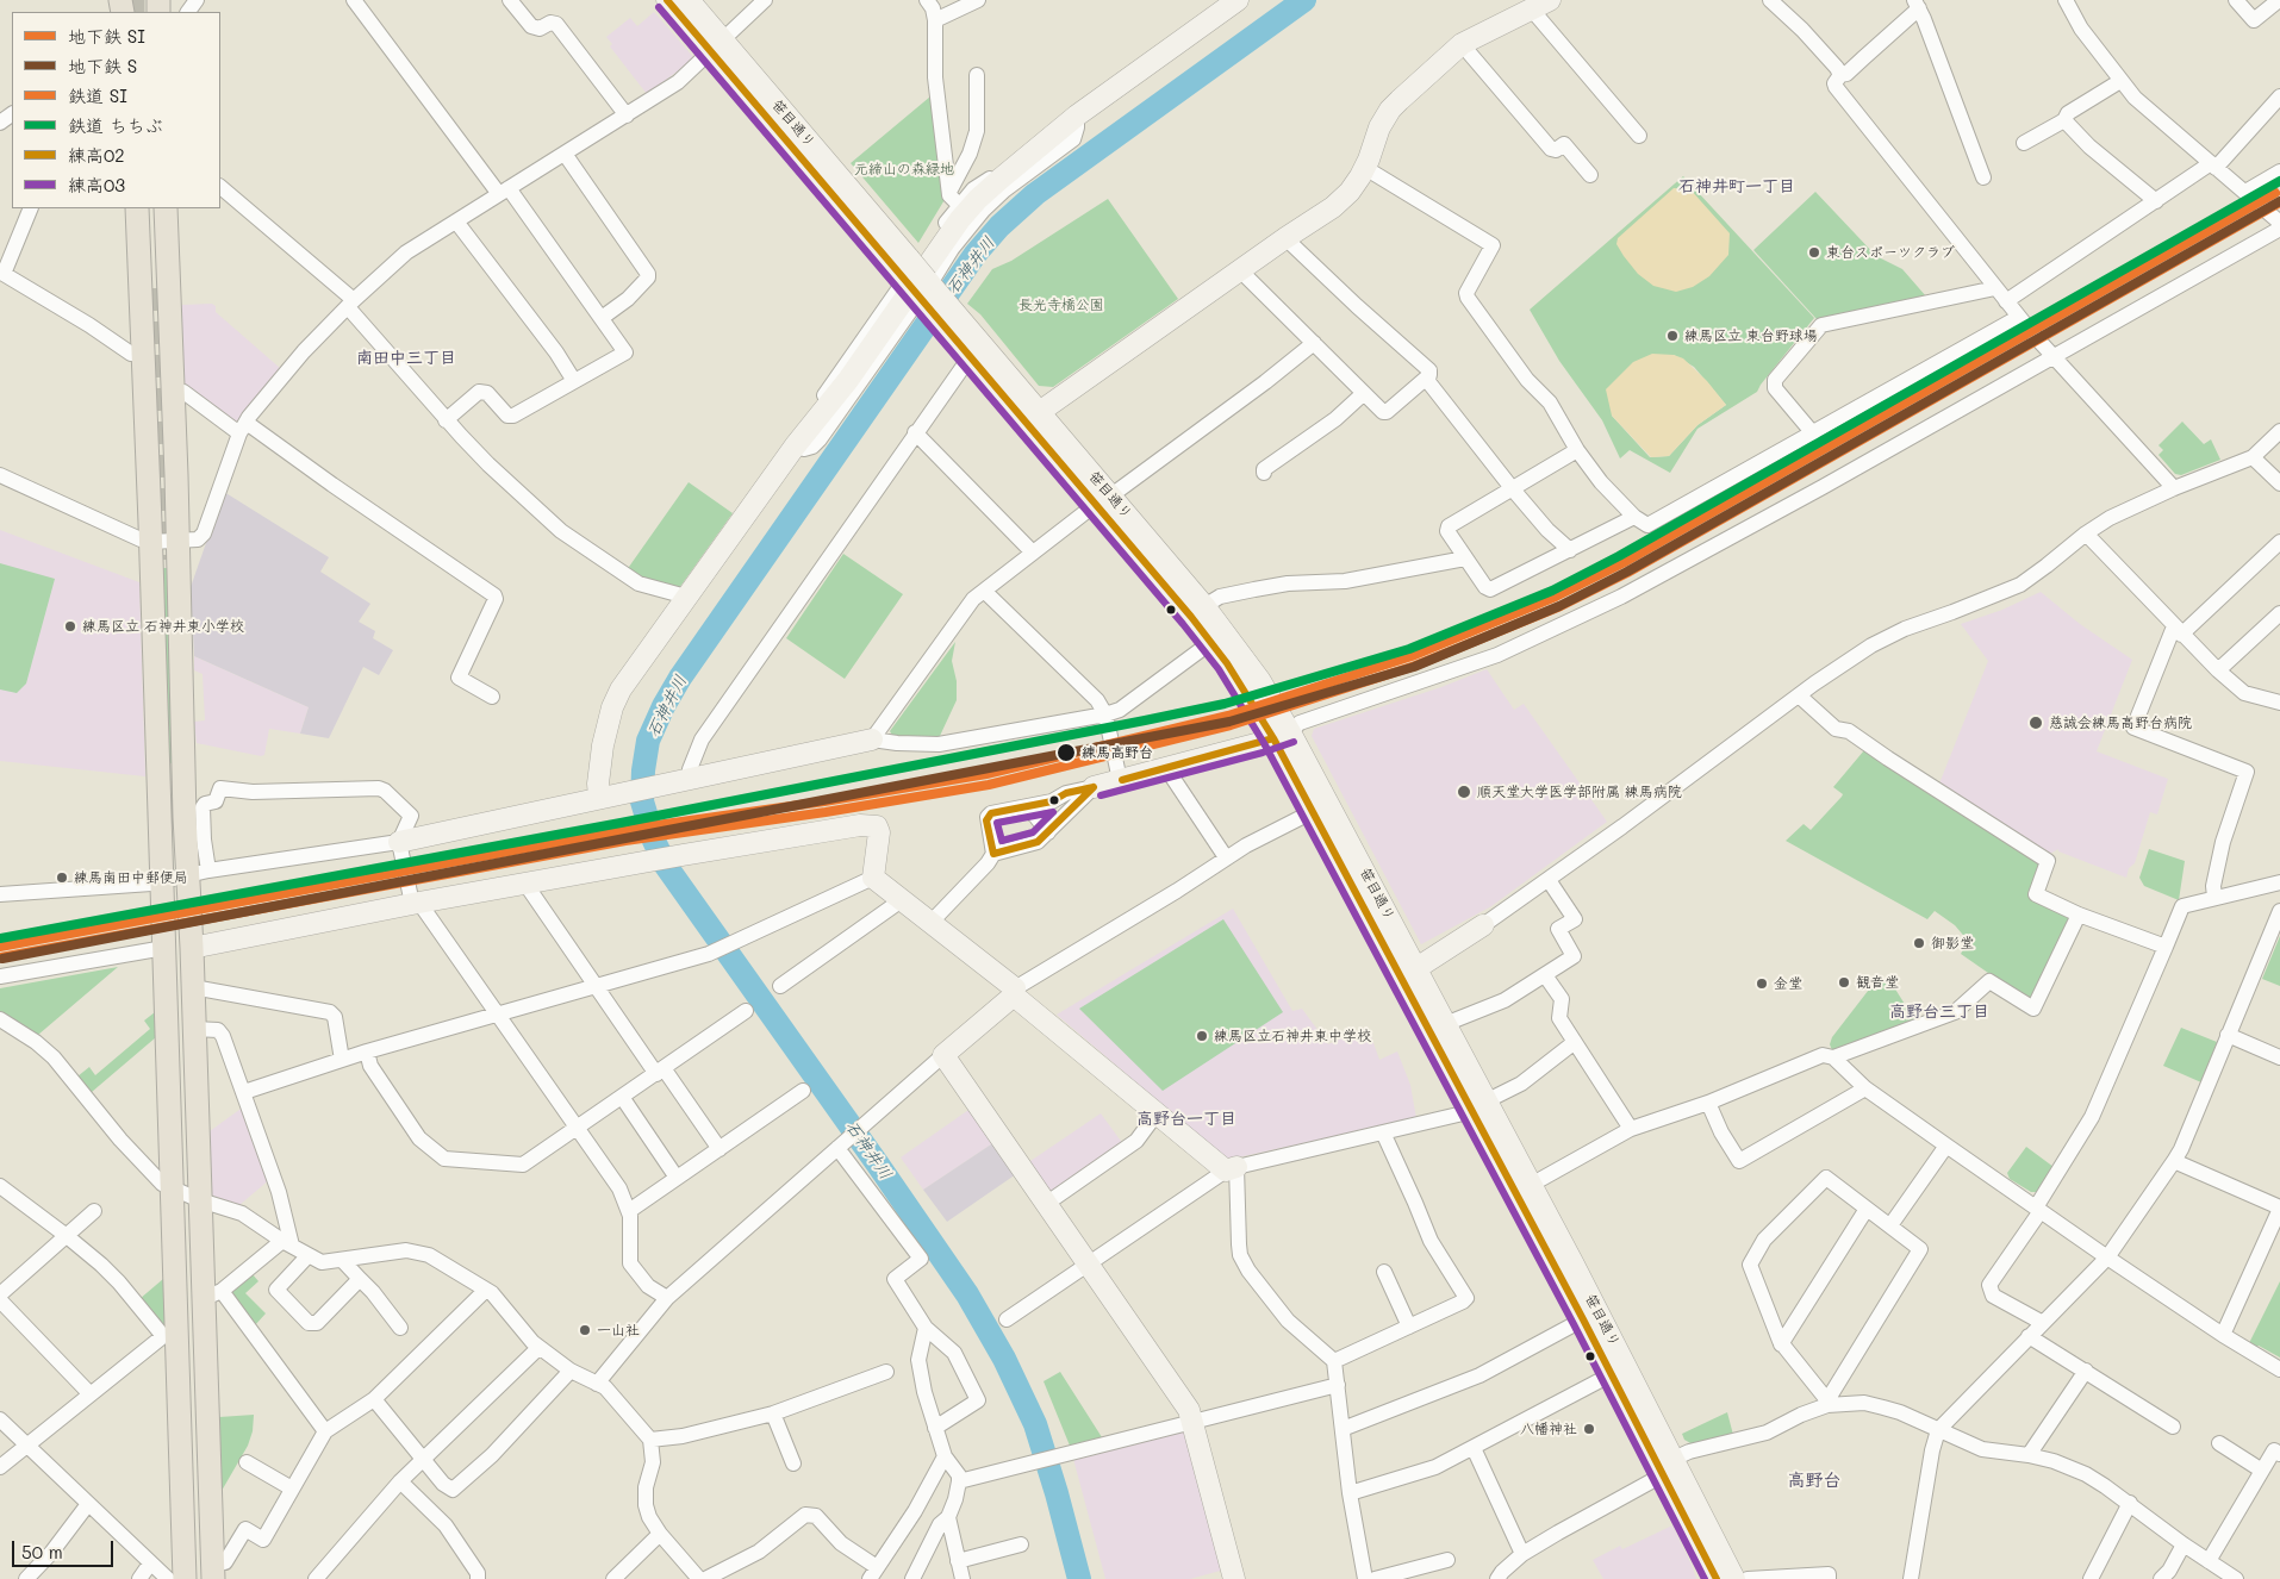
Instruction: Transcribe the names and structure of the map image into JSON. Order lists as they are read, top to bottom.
{
  "streets": {
    "street": ["笹目通り"]
  },
  "districts": [
    "石神井町一丁目",
    "南田中三丁目",
    "高野台三丁目",
    "高野台一丁目",
    "高野台"
  ],
  "water": ["石神井川"],
  "parks": ["元締山の森緑地", "長光寺橋公園"],
  "places": [
    "東台スポーツクラブ",
    "練馬区立 東台野球場",
    "練馬区立 石神井東小学校",
    "慈誠会練馬高野台病院",
    "練馬高野台",
    "順天堂大学医学部附属 練馬病院",
    "練馬南田中郵便局",
    "御影堂",
    "観音堂",
    "金堂",
    "練馬区立石神井東中学校",
    "一山社",
    "八幡神社"
  ],
  "lines": [
    "transit line 練高02",
    "transit line 練高03",
    "rail line ちちぶ",
    "rail line SI",
    "metro line S",
    "metro line SI"
  ],
  "legend": [
    "地下鉄 SI",
    "地下鉄 S",
    "鉄道 SI",
    "鉄道 ちちぶ",
    "練高02",
    "練高03"
  ],
  "scale_bar": "50 m"
}
